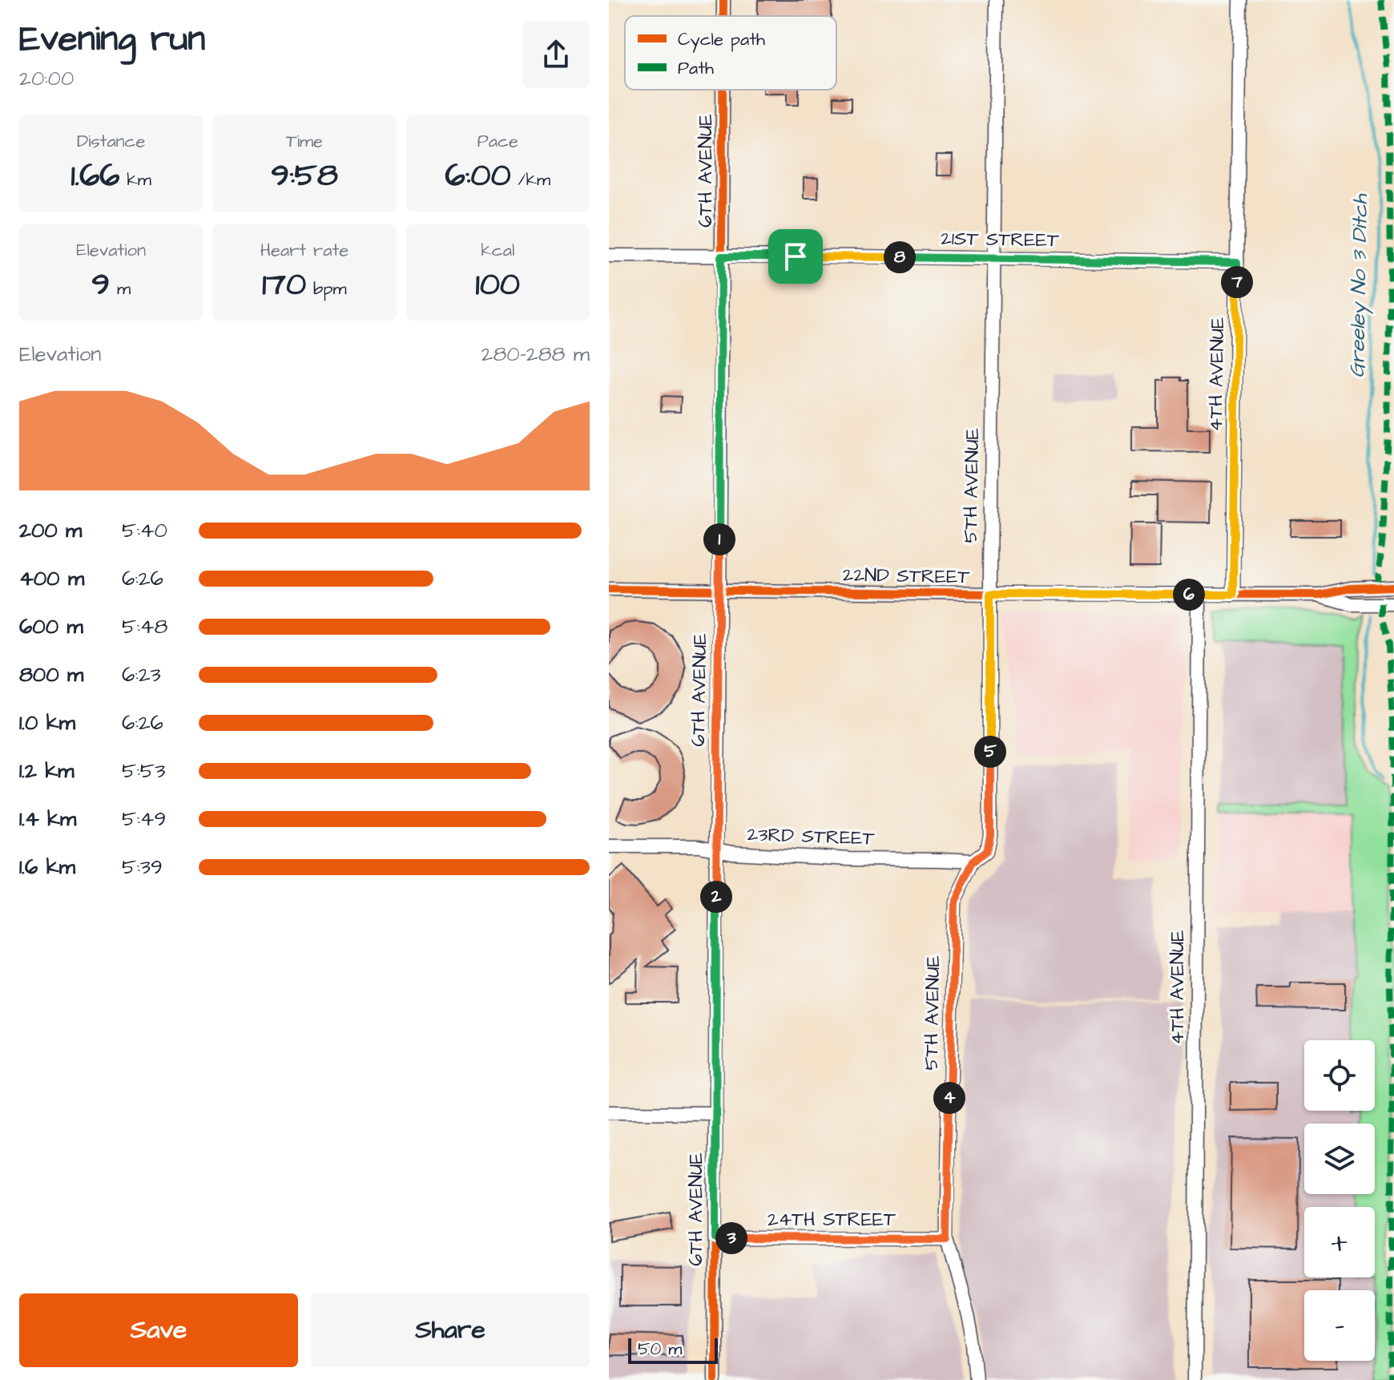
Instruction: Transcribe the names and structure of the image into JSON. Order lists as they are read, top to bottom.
{
  "streets": {
    "street": [
      "6TH AVENUE",
      "21ST STREET",
      "4TH AVENUE",
      "5TH AVENUE",
      "22ND STREET",
      "23RD STREET",
      "24TH STREET"
    ]
  },
  "crossings": [
    ["6TH AVENUE", "21ST STREET"],
    ["6TH AVENUE", "22ND STREET"],
    ["6TH AVENUE", "23RD STREET"],
    ["6TH AVENUE", "24TH STREET"],
    ["21ST STREET", "4TH AVENUE"],
    ["21ST STREET", "5TH AVENUE"],
    ["4TH AVENUE", "22ND STREET"],
    ["5TH AVENUE", "22ND STREET"],
    ["5TH AVENUE", "23RD STREET"],
    ["5TH AVENUE", "24TH STREET"]
  ],
  "water": ["Greeley No 3 Ditch"],
  "legend": ["Cycle path", "Path"],
  "scale_bar": "50 m",
  "page": {
    "heading": ["Evening run", "20:00"],
    "stats": [
      ["Distance", "1.66 km"],
      ["Time", "9:58"],
      ["Pace", "6:00 /km"],
      ["Elevation", "9 m"],
      ["Heart rate", "170 bpm"],
      ["kcal", "100"]
    ],
    "pins": [
      "8",
      "7",
      "1",
      "6",
      "5",
      "2",
      "4",
      "3"
    ],
    "chart": ["Elevation", "280–288 m"],
    "list": [
      {
        "name": "200 m",
        "note": "5:40"
      },
      {
        "name": "400 m",
        "note": "6:26"
      },
      {
        "name": "600 m",
        "note": "5:48"
      },
      {
        "name": "800 m",
        "note": "6:23"
      },
      {
        "name": "1.0 km",
        "note": "6:26"
      },
      {
        "name": "1.2 km",
        "note": "5:53"
      },
      {
        "name": "1.4 km",
        "note": "5:49"
      },
      {
        "name": "1.6 km",
        "note": "5:39"
      }
    ],
    "map_buttons": ["+", "−"],
    "buttons": ["Save", "Share"],
    "scale": "50 m"
  }
}
